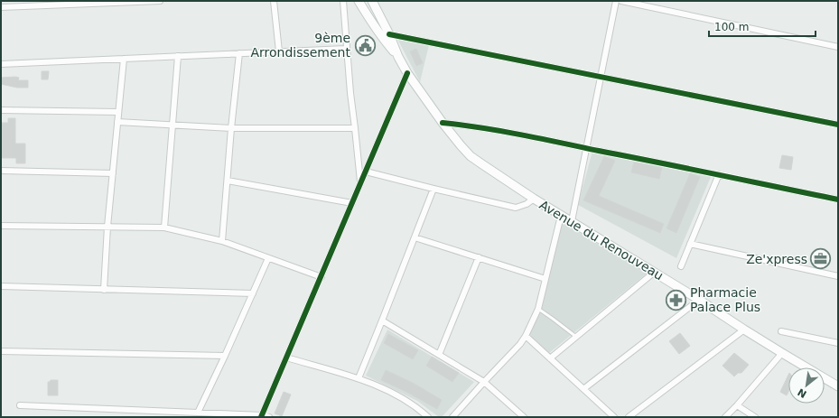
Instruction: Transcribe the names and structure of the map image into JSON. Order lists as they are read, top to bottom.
{
  "streets": {
    "main road": ["Avenue du Renouveau"]
  },
  "places": {
    "public building": ["9ème Arrondissement"],
    "office": ["Ze'xpress"],
    "pharmacy": ["Pharmacie Palace Plus"]
  },
  "scale_bar": "100 m",
  "north": "bottom left"
}
